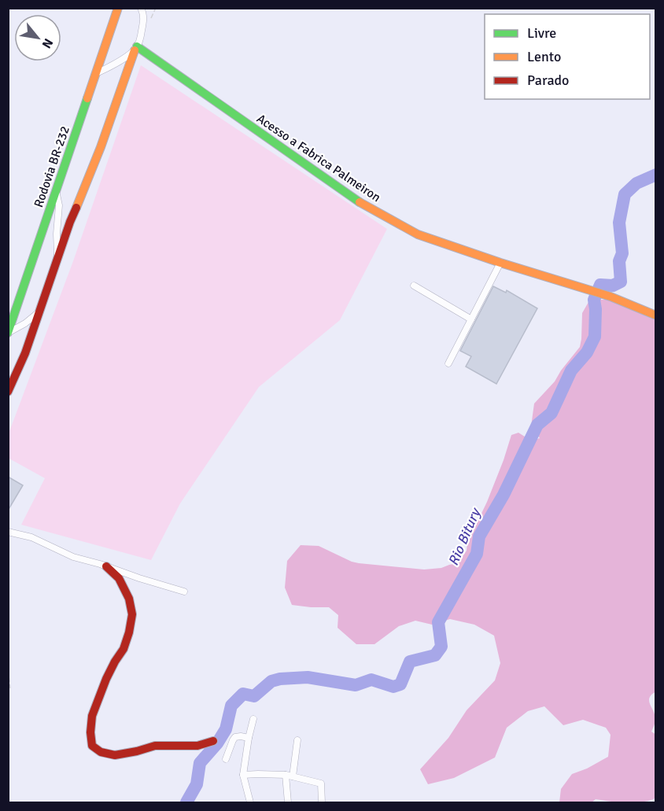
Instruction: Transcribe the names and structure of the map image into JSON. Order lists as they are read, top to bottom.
{
  "streets": {
    "main road": ["Acesso a Fabrica Palmeiron", "Rodovia BR-232"]
  },
  "water": ["Rio Bitury"],
  "legend": ["Livre", "Lento", "Parado"],
  "north": "bottom right"
}
